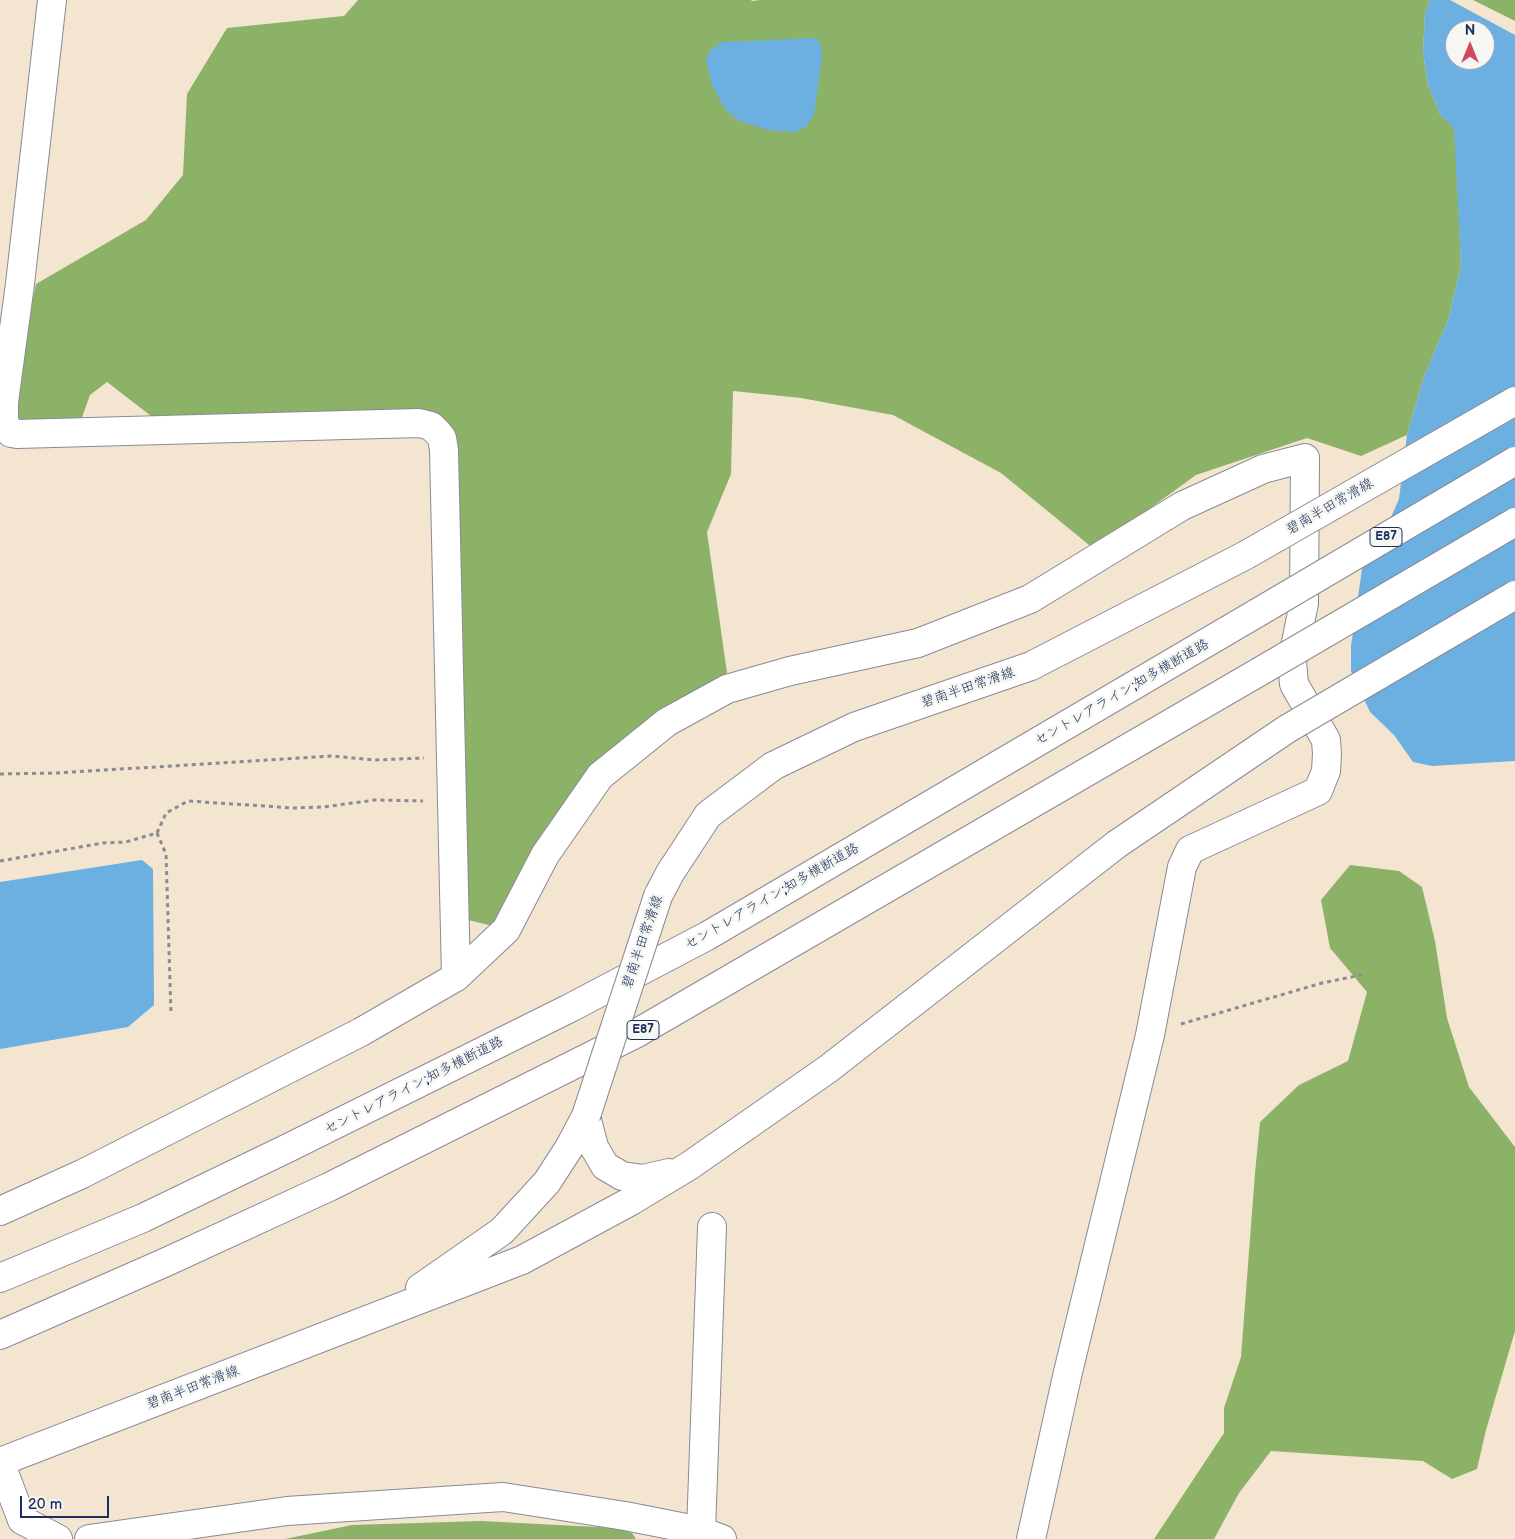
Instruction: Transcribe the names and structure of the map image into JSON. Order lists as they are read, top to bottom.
{
  "streets": {
    "main road": ["碧南半田常滑線", "E87", "セントレアライン;知多横断道路"]
  },
  "scale_bar": "20 m",
  "north": "top"
}
